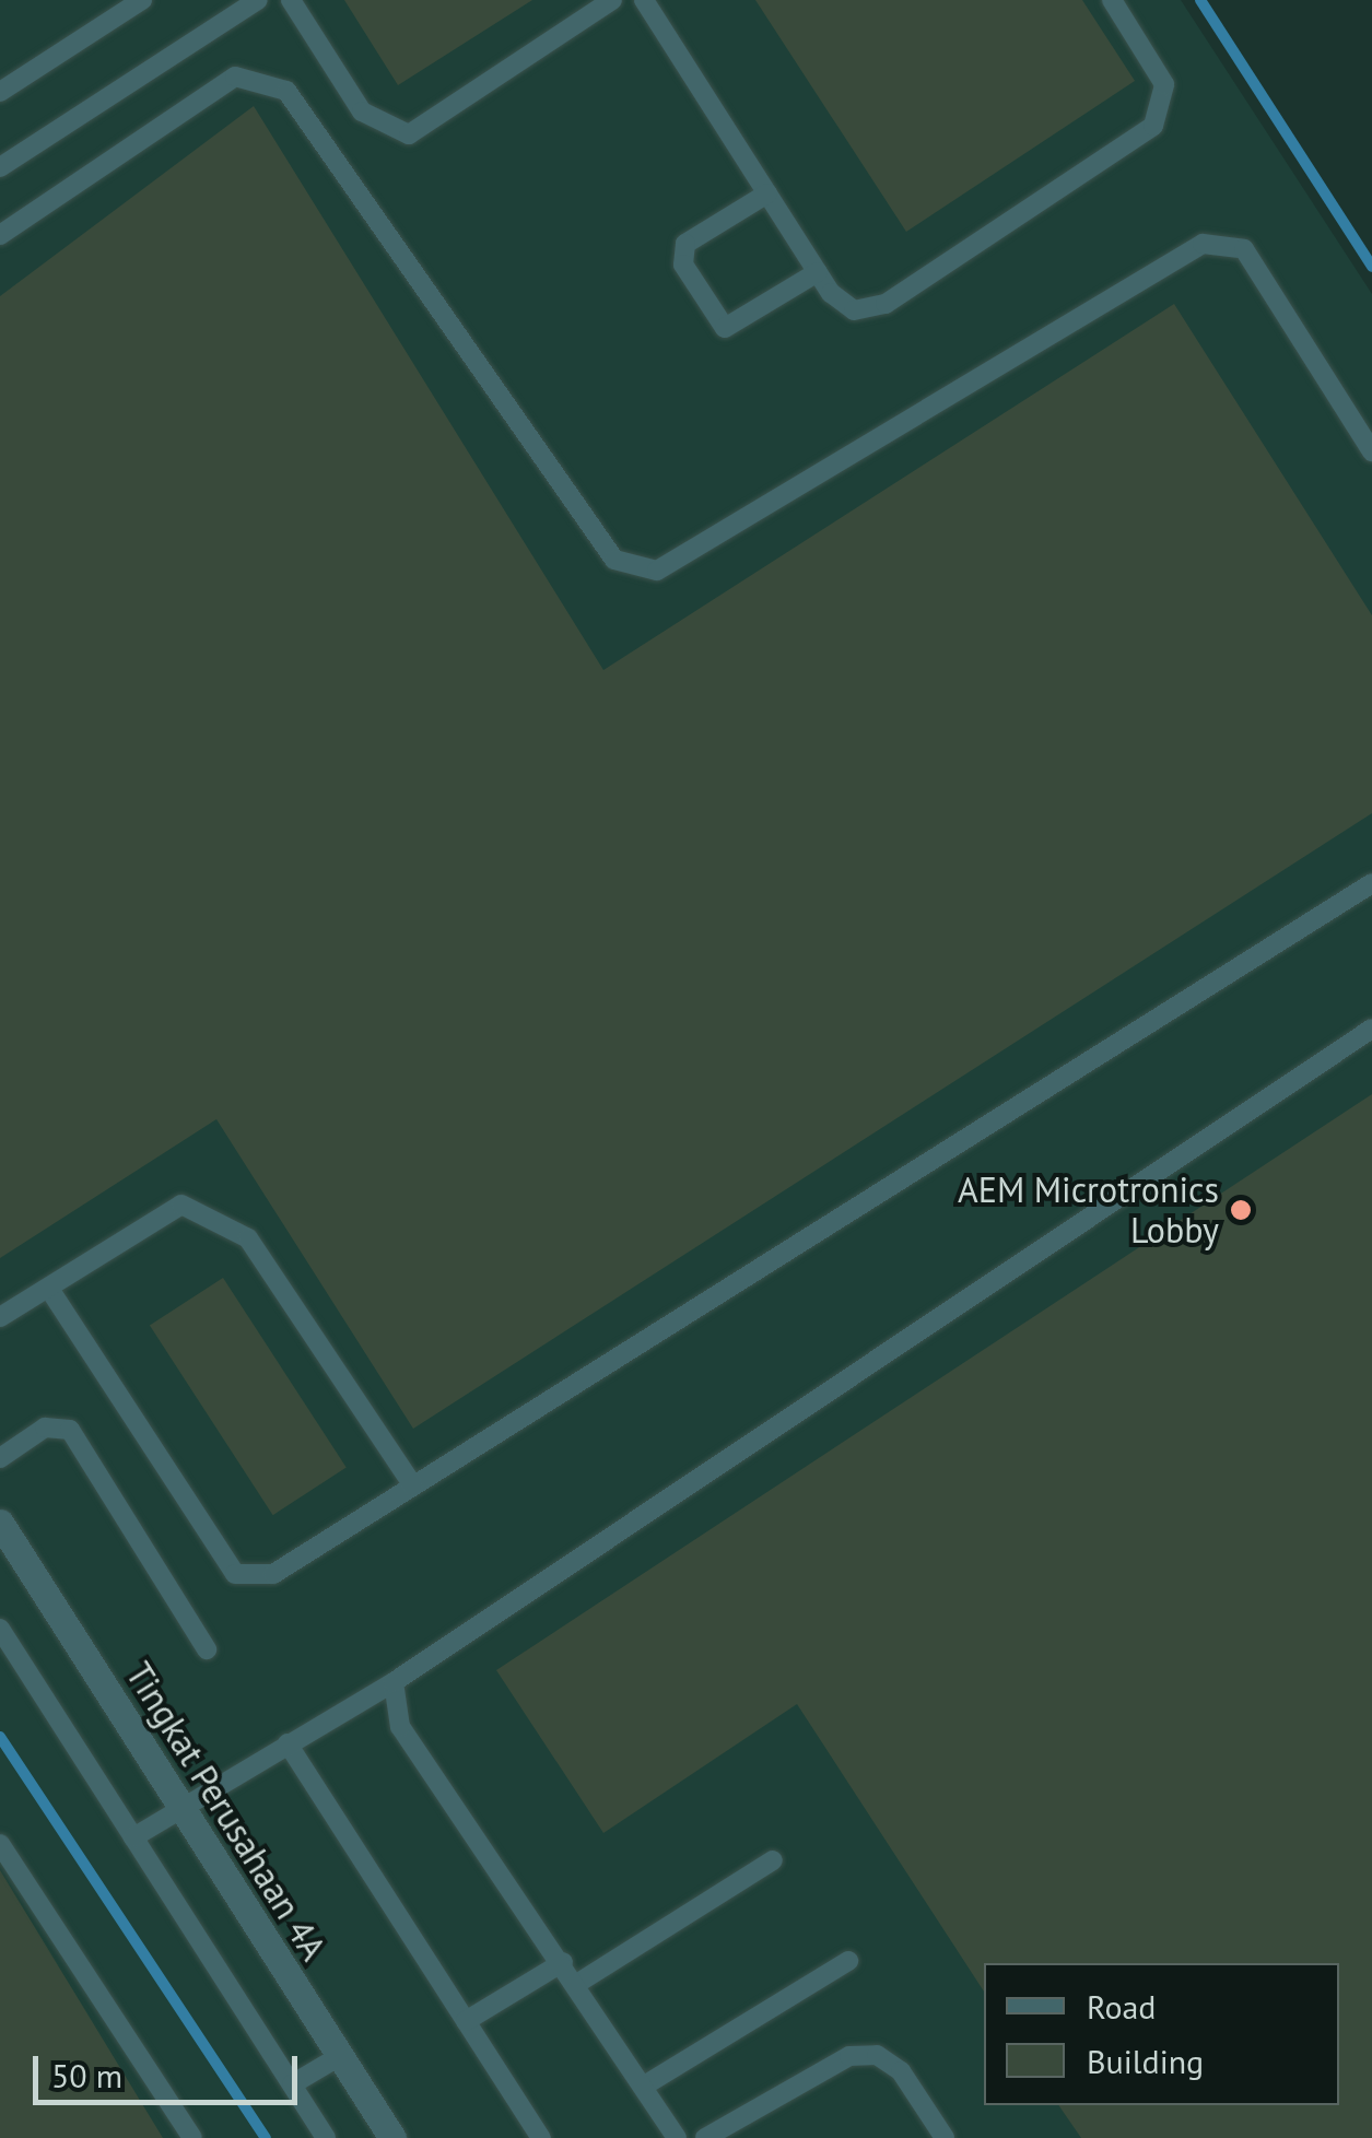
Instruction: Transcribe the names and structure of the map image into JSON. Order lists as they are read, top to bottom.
{
  "streets": {
    "street": ["Tingkat Perusahaan 4A"]
  },
  "places": ["AEM Microtronics Lobby"],
  "legend": ["Road", "Building"],
  "scale_bar": "50 m"
}
